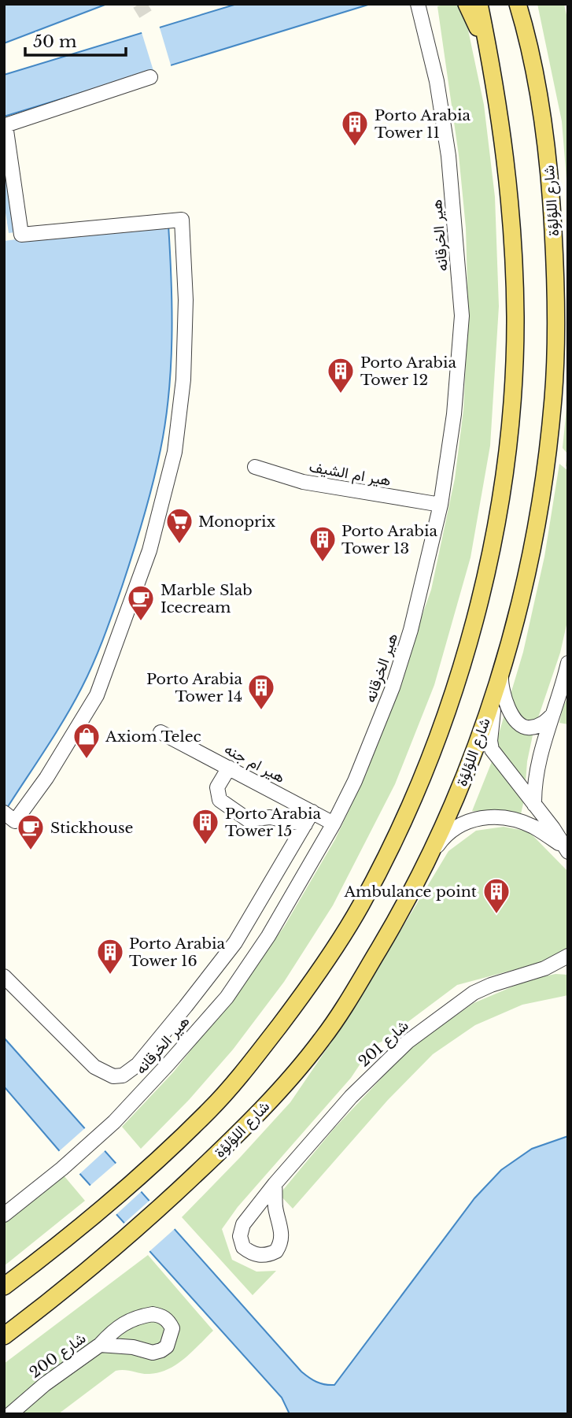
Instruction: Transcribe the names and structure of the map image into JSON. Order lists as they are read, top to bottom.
{
  "streets": {
    "main road": ["شارع اللؤلؤة"],
    "street": [
      "هير الخرقانه",
      "هير ام الشيف",
      "هير ام جنه",
      "شارع 201",
      "شارع 200"
    ]
  },
  "crossings": [
    ["هير الخرقانه", "هير ام الشيف"],
    ["هير الخرقانه", "هير ام جنه"]
  ],
  "places": {
    "building": [
      "Porto Arabia Tower 11",
      "Porto Arabia Tower 12",
      "Porto Arabia Tower 13",
      "Porto Arabia Tower 14",
      "Porto Arabia Tower 15",
      "Ambulance point",
      "Porto Arabia Tower 16"
    ],
    "supermarket": ["Monoprix"],
    "cafe": ["Marble Slab Icecream", "Stickhouse"],
    "shop": ["Axiom Telec"]
  },
  "scale_bar": "50 m"
}
